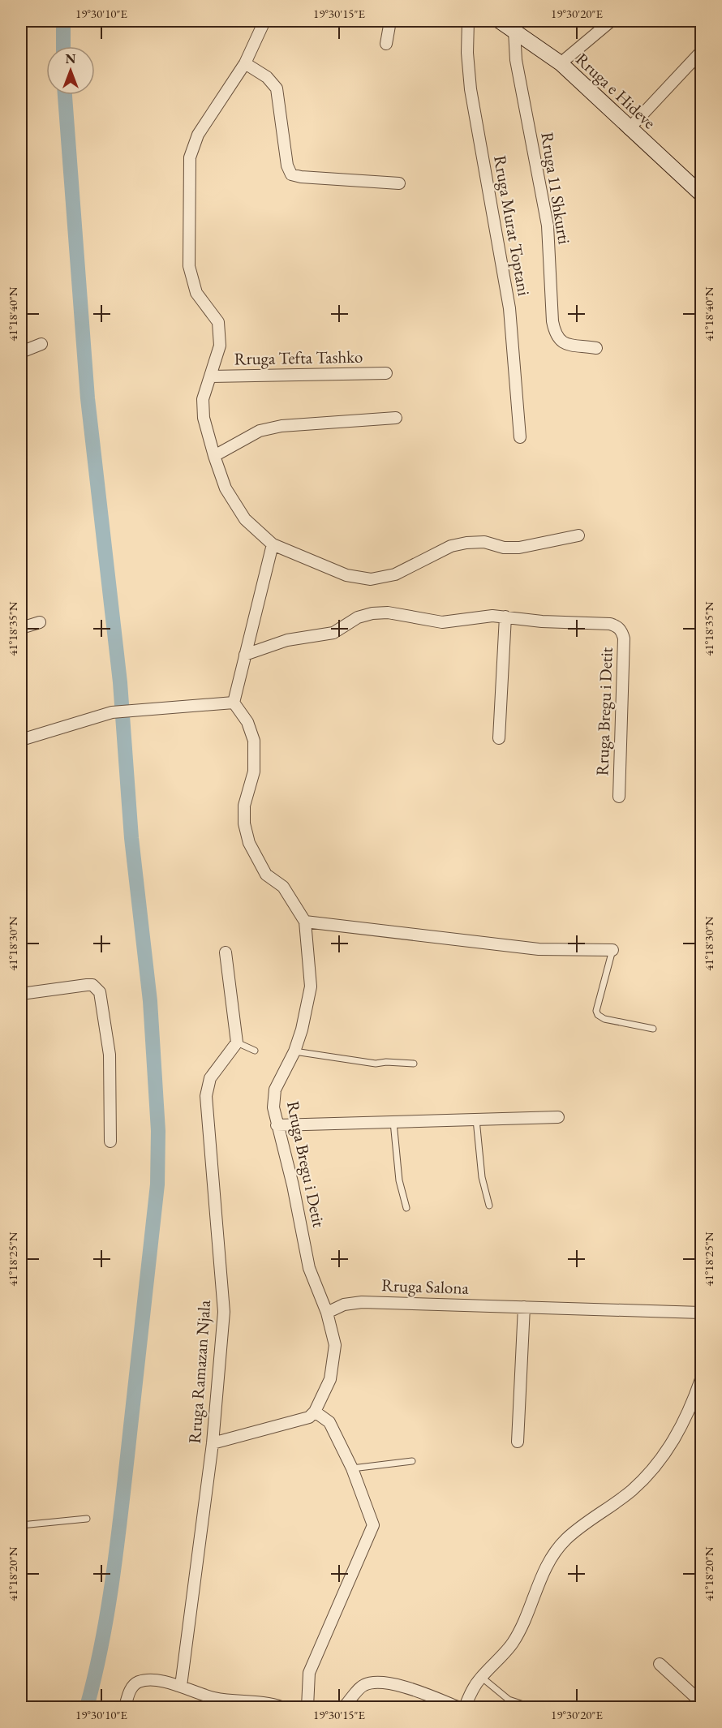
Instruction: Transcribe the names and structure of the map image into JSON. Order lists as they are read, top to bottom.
{
  "streets": {
    "main road": ["Rruga e Hideve"],
    "street": [
      "Rruga 11 Shkurti",
      "Rruga Murat Toptani",
      "Rruga Tefta Tashko",
      "Rruga Bregu i Detit",
      "Rruga Salona",
      "Rruga Ramazan Njala"
    ]
  },
  "crossings": [
    ["Rruga e Hideve", "Rruga 11 Shkurti"],
    ["Rruga Bregu i Detit", "Rruga Salona"]
  ],
  "north": "top",
  "coordinates": [
    "19°30'10\"E",
    "19°30'15\"E",
    "19°30'20\"E",
    "41°18'40\"N",
    "41°18'35\"N",
    "41°18'30\"N",
    "41°18'25\"N",
    "41°18'20\"N"
  ]
}
